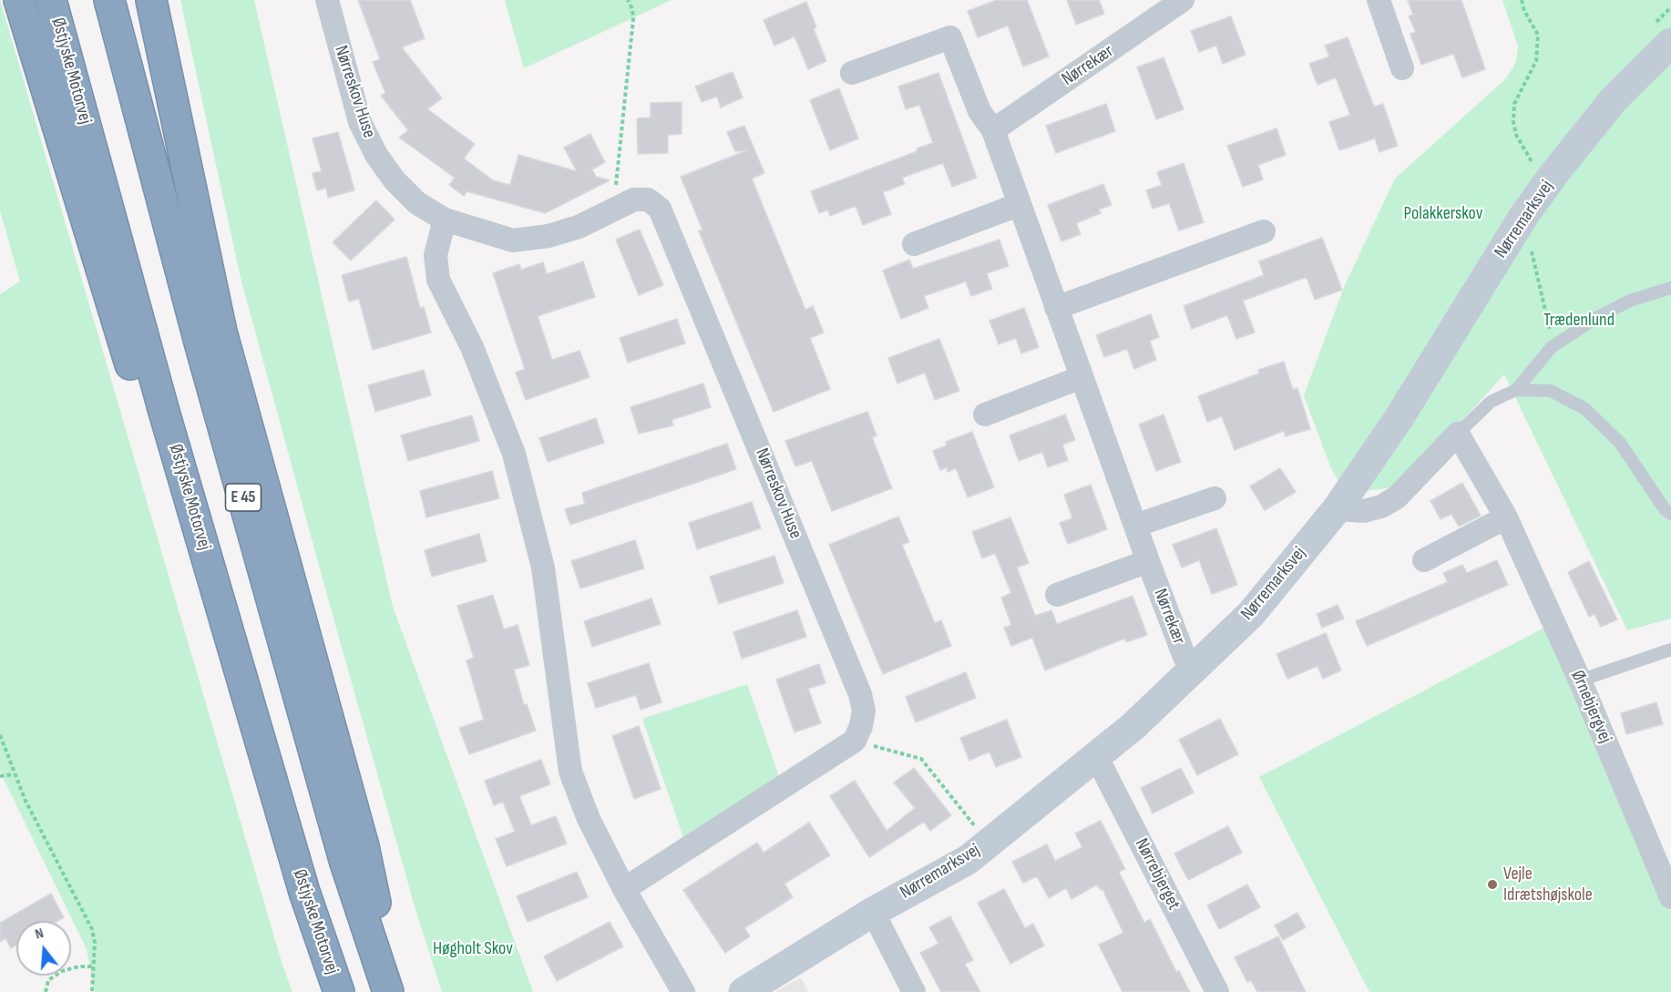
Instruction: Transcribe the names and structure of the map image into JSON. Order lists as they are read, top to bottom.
{
  "streets": {
    "highway": ["Østjyske Motorvej", "E 45"],
    "street": [
      "Nørrekær",
      "Nørreskov Huse",
      "Nørremarksvej",
      "Ørnebjergvej",
      "Nørrebjerget"
    ]
  },
  "crossings": [
    ["Nørrekær", "Nørremarksvej"],
    ["Nørremarksvej", "Nørrebjerget"]
  ],
  "parks": ["Polakkerskov", "Trædenlund", "Høgholt Skov"],
  "places": ["Vejle Idrætshøjskole"],
  "north": "top"
}
